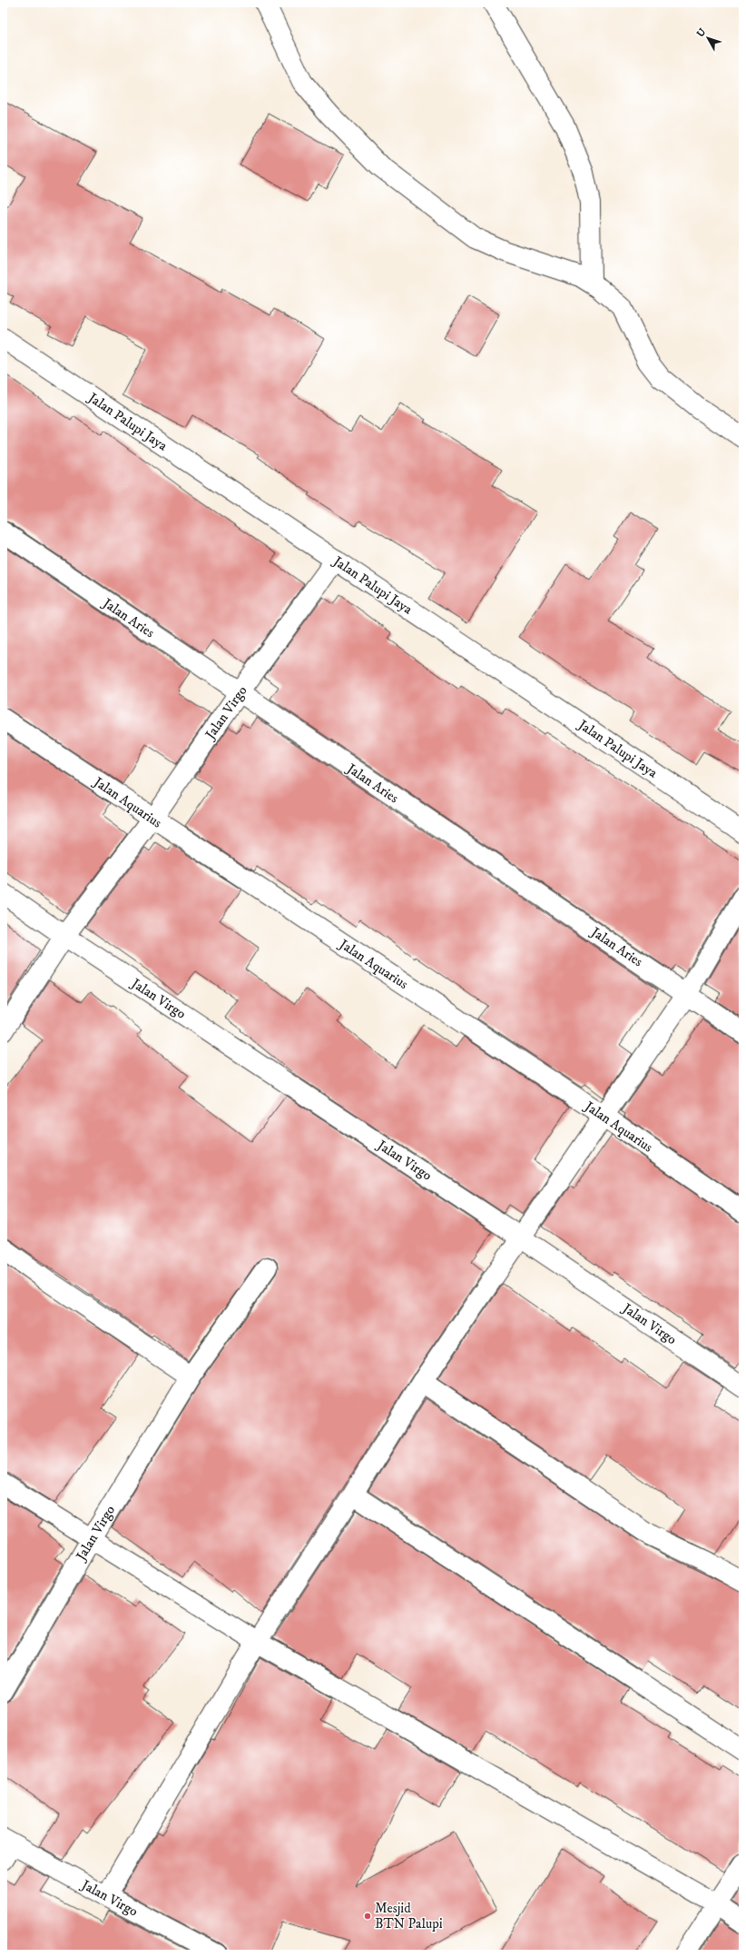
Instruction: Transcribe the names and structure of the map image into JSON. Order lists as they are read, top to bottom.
{
  "streets": {
    "street": [
      "Jalan Palupi Jaya",
      "Jalan Aries",
      "Jalan Virgo",
      "Jalan Aquarius"
    ]
  },
  "crossings": [
    ["Jalan Palupi Jaya", "Jalan Virgo"],
    ["Jalan Aries", "Jalan Virgo"],
    ["Jalan Virgo", "Jalan Aquarius"]
  ],
  "places": ["Mesjid BTN Palupi"],
  "north": "top left"
}
